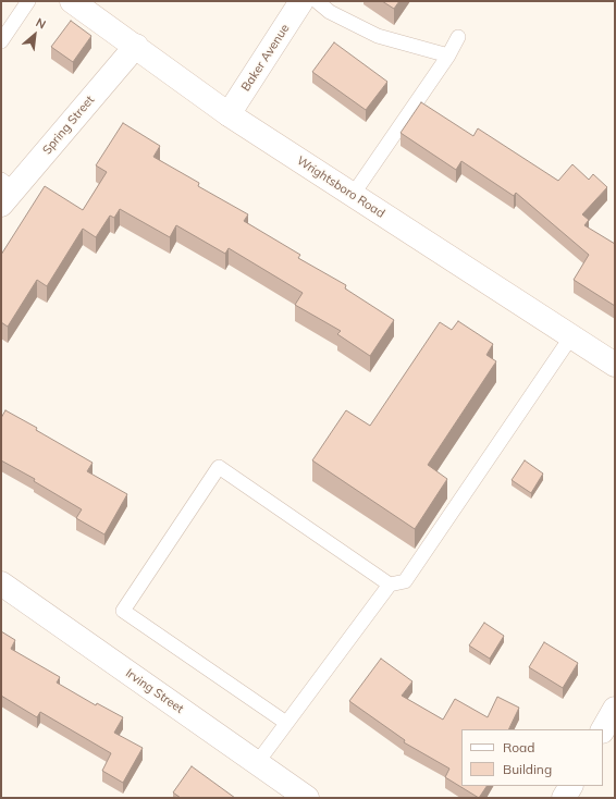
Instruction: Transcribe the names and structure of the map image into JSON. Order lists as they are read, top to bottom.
{
  "streets": {
    "street": [
      "Baker Avenue",
      "Spring Street",
      "Wrightsboro Road",
      "Irving Street"
    ]
  },
  "crossings": [
    ["Baker Avenue", "Wrightsboro Road"],
    ["Spring Street", "Wrightsboro Road"]
  ],
  "legend": ["Road", "Building"],
  "north": "top right"
}
